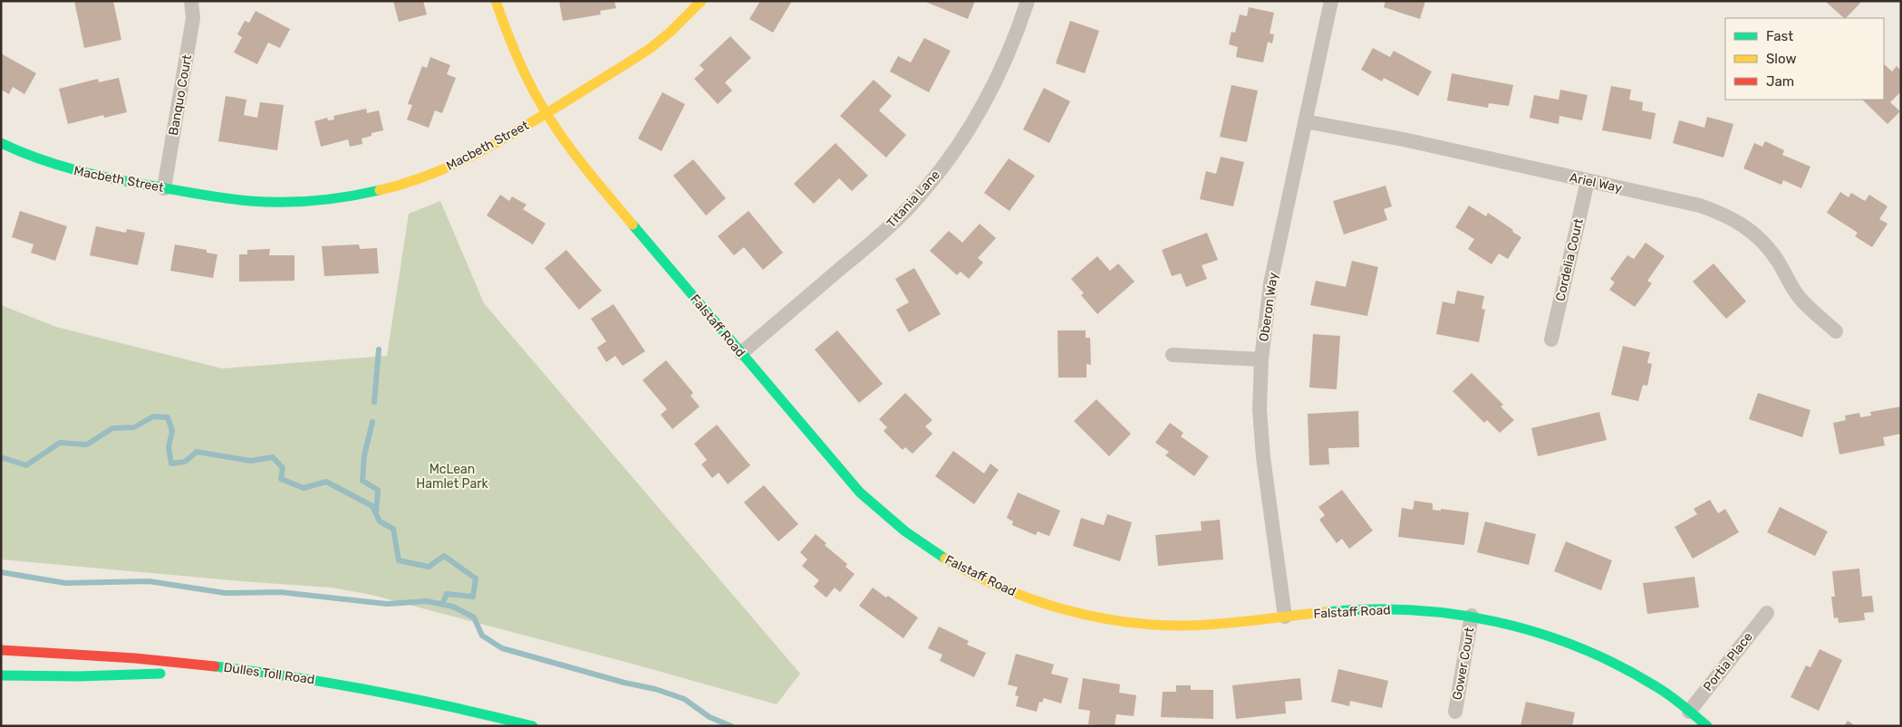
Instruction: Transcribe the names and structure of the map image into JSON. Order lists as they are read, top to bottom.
{
  "streets": {
    "main road": ["Macbeth Street", "Falstaff Road", "Dulles Toll Road"],
    "street": [
      "Banquo Court",
      "Ariel Way",
      "Titania Lane",
      "Cordelia Court",
      "Oberon Way",
      "Portia Place",
      "Gower Court"
    ]
  },
  "crossings": [
    ["Banquo Court", "Macbeth Street"],
    ["Macbeth Street", "Falstaff Road"],
    ["Ariel Way", "Cordelia Court"],
    ["Ariel Way", "Oberon Way"],
    ["Titania Lane", "Falstaff Road"],
    ["Oberon Way", "Falstaff Road"],
    ["Falstaff Road", "Portia Place"],
    ["Falstaff Road", "Gower Court"]
  ],
  "parks": ["McLean Hamlet Park"],
  "legend": ["Fast", "Slow", "Jam"]
}
